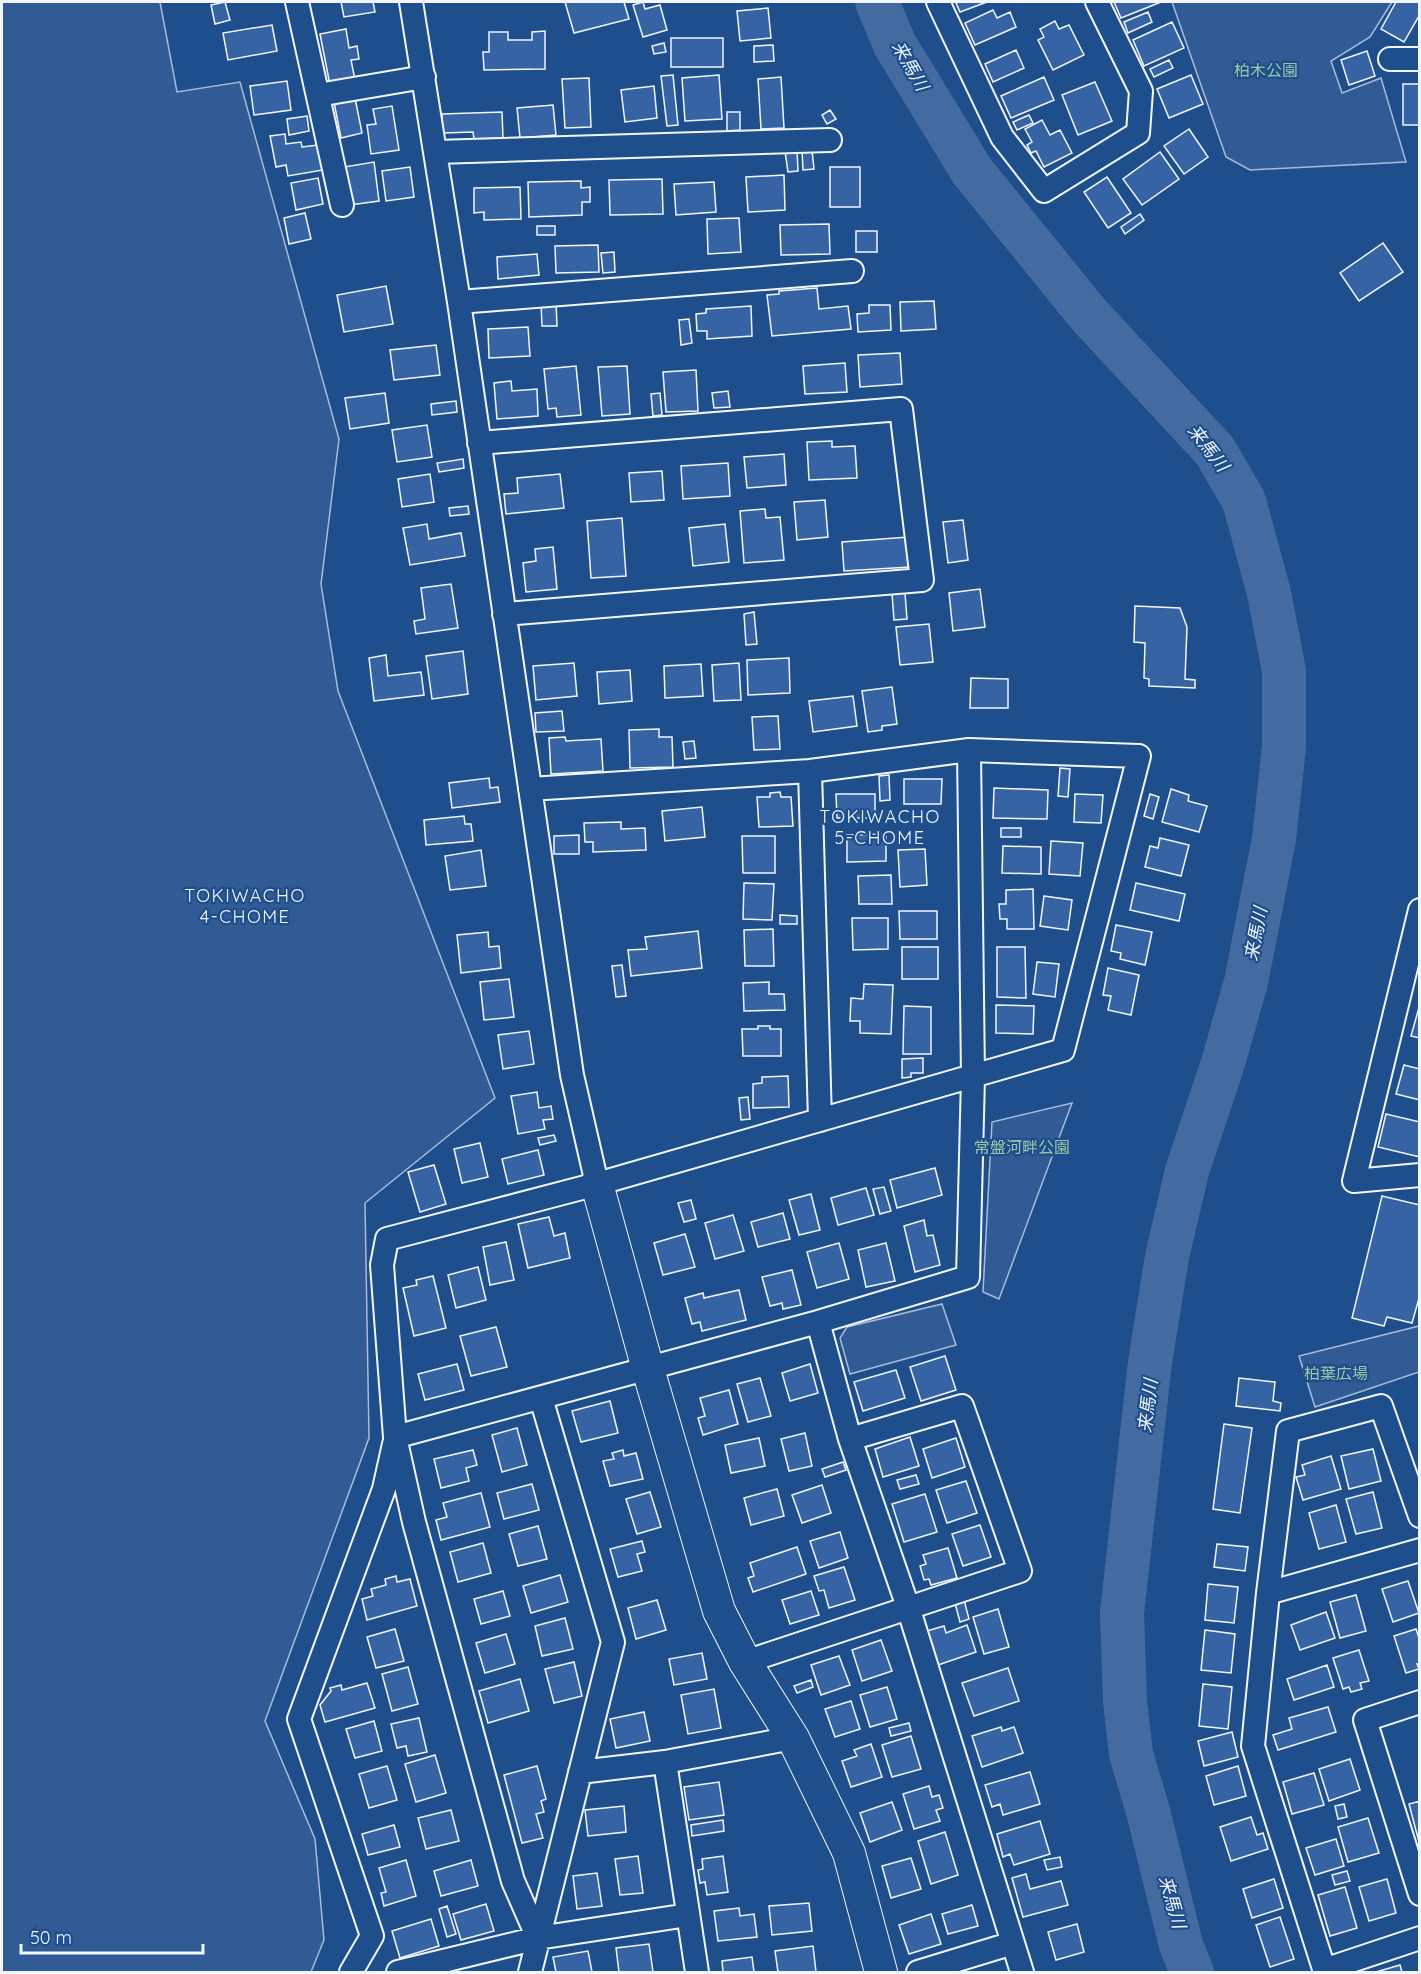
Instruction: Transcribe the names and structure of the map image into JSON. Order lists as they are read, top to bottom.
{
  "districts": ["TOKIWACHO 5-CHOME", "TOKIWACHO 4-CHOME"],
  "water": ["来馬川"],
  "parks": ["柏木公園", "常盤河畔公園", "柏葉広場"],
  "scale_bar": "50 m"
}
